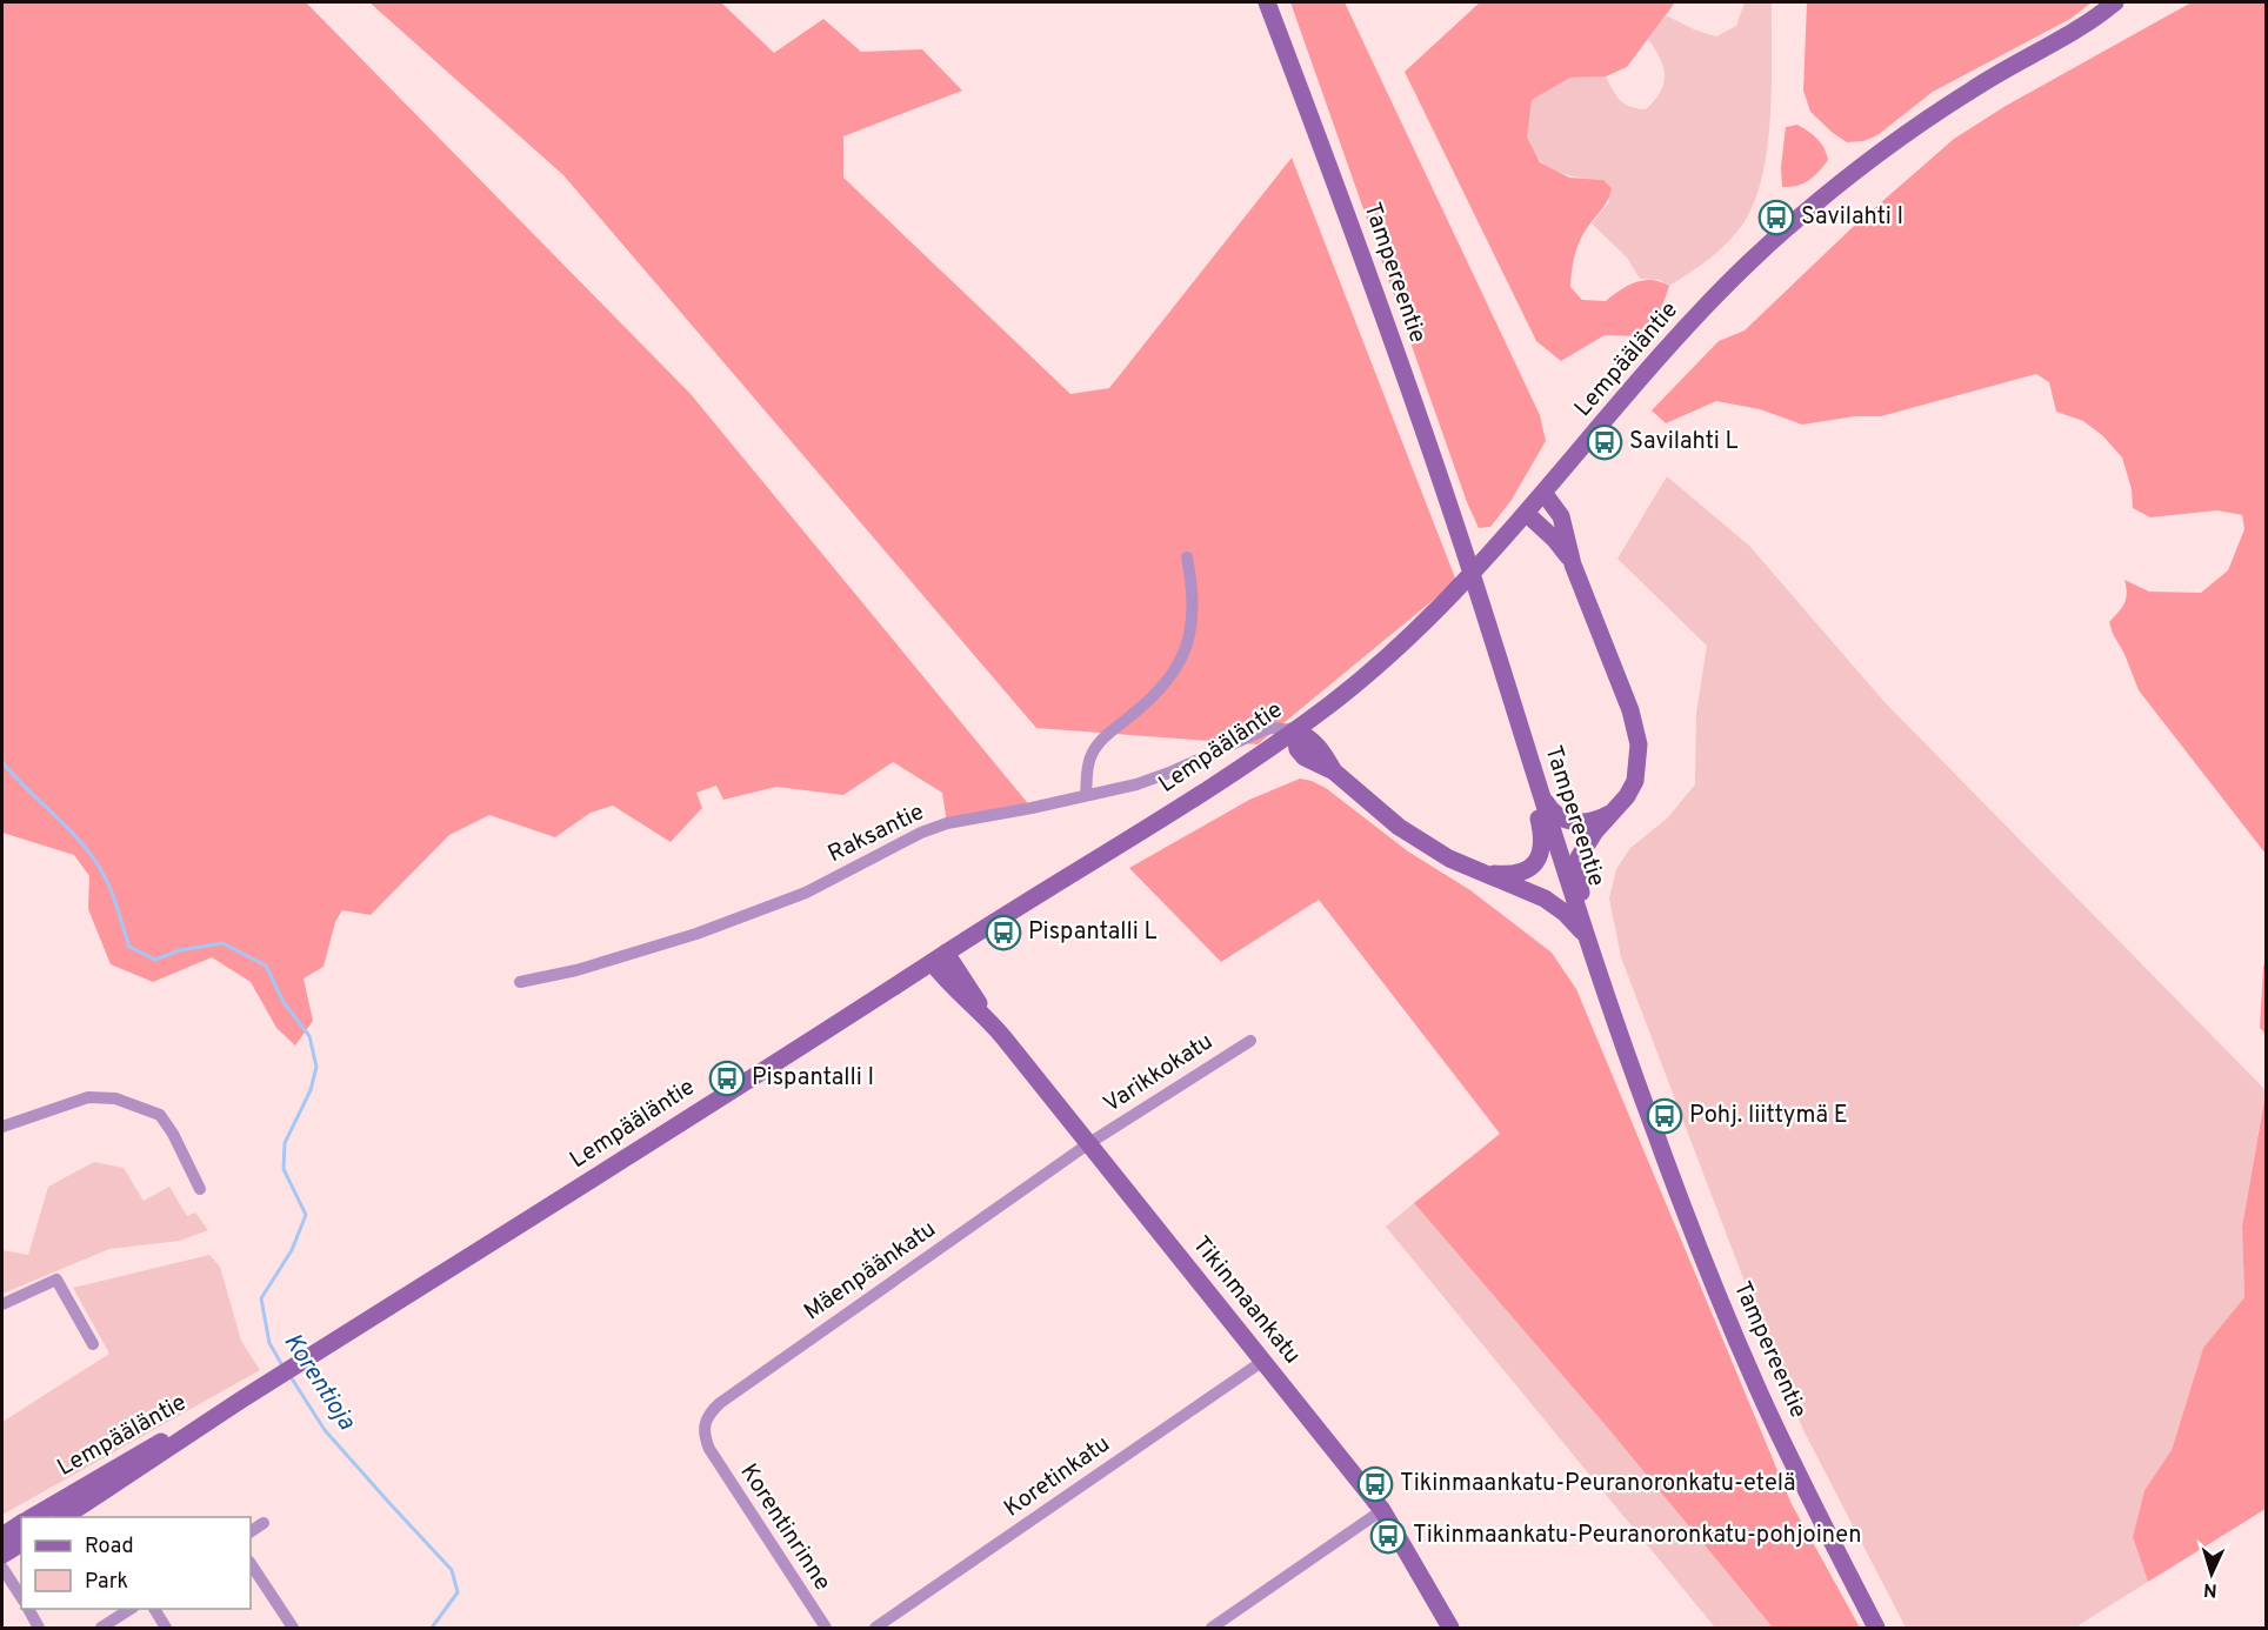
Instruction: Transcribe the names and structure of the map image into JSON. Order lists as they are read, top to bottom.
{
  "streets": {
    "main road": ["Tampereentie", "Lempääläntie", "Tikinmaankatu"],
    "street": [
      "Raksantie",
      "Varikkokatu",
      "Mäenpäänkatu",
      "Koretinkatu",
      "Korentinrinne"
    ]
  },
  "crossings": [
    ["Lempääläntie", "Raksantie"],
    ["Lempääläntie", "Tikinmaankatu"],
    ["Varikkokatu", "Mäenpäänkatu"],
    ["Varikkokatu", "Tikinmaankatu"],
    ["Mäenpäänkatu", "Tikinmaankatu"],
    ["Mäenpäänkatu", "Korentinrinne"],
    ["Tikinmaankatu", "Koretinkatu"]
  ],
  "water": ["Korentioja"],
  "places": {
    "bus stop": [
      "Savilahti I",
      "Savilahti L",
      "Pispantalli L",
      "Pispantalli I",
      "Pohj. liittymä E",
      "Tikinmaankatu-Peuranoronkatu-etelä",
      "Tikinmaankatu-Peuranoronkatu-pohjoinen"
    ]
  },
  "legend": ["Road", "Park"],
  "north": "bottom"
}
